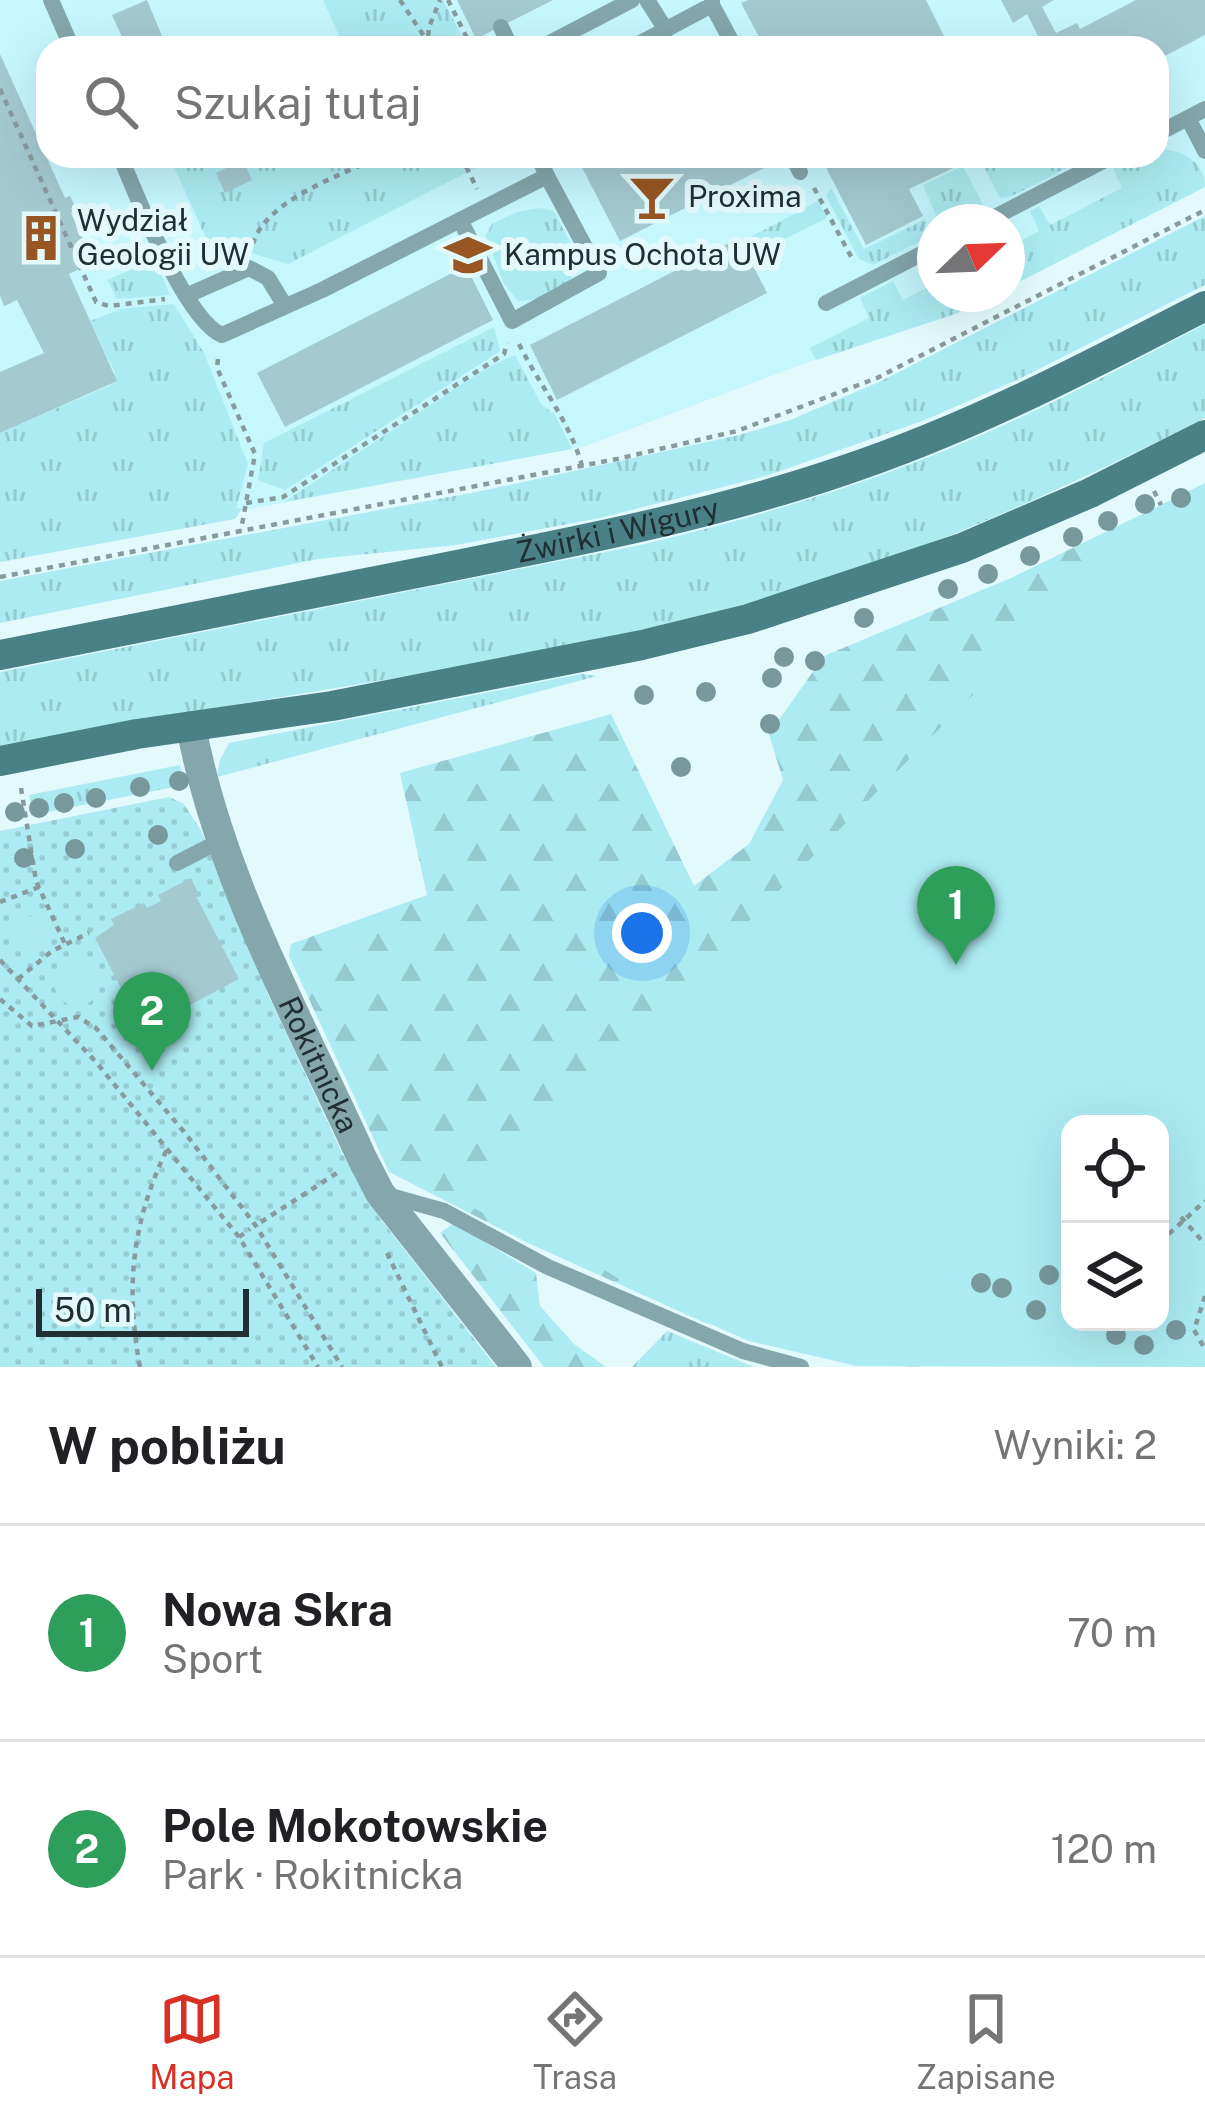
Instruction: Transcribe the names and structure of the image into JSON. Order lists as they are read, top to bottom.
{
  "streets": {
    "main road": ["Żwirki i Wigury"],
    "street": ["Rokitnicka"]
  },
  "places": {
    "bar": ["Proxima"],
    "building": ["Wydział Geologii UW"],
    "school or university": ["Kampus Ochota UW"]
  },
  "scale_bar": "50 m",
  "north": "top right",
  "page": {
    "search": "Szukaj tutaj",
    "pins": ["1", "2"],
    "scale": "50 m",
    "heading": ["W pobliżu", "Wyniki: 2"],
    "list": [
      {
        "mark": "1",
        "name": "Nowa Skra",
        "note": "Sport",
        "value": "70 m"
      },
      {
        "mark": "2",
        "name": "Pole Mokotowskie",
        "note": "Park · Rokitnicka",
        "value": "120 m"
      }
    ],
    "nav": ["Mapa", "Trasa", "Zapisane"]
  }
}
